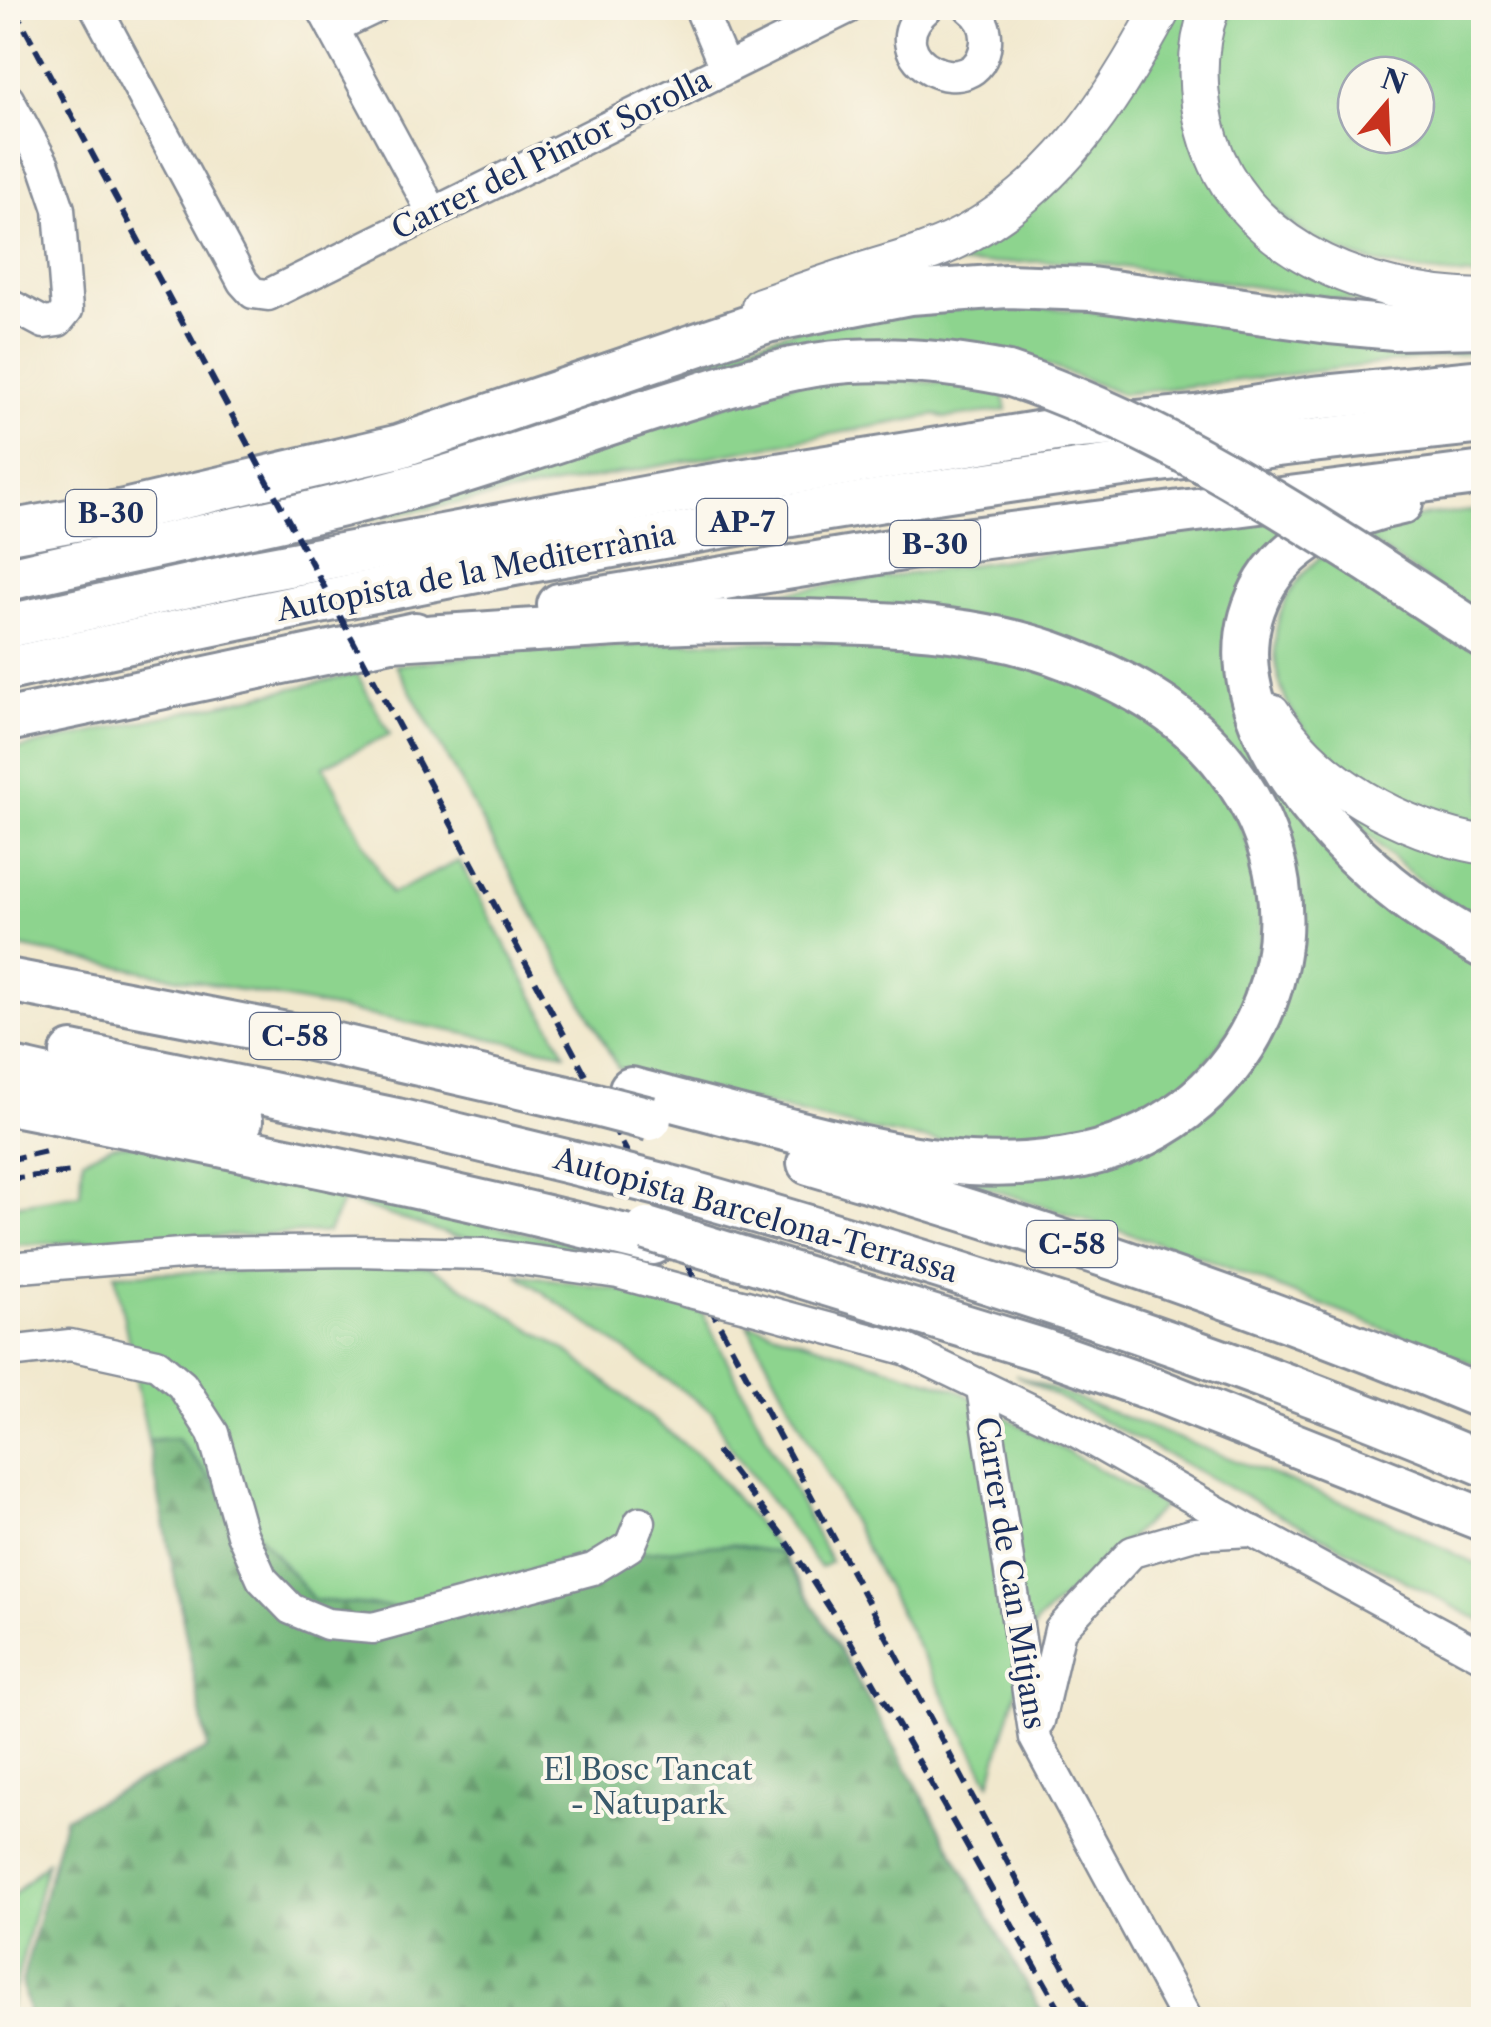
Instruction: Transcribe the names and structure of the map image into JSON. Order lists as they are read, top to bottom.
{
  "streets": {
    "highway": [
      "B-30",
      "AP-7",
      "Autopista de la Mediterrània",
      "C-58",
      "Autopista Barcelona-Terrassa"
    ],
    "street": ["Carrer del Pintor Sorolla", "Carrer de Can Mitjans"]
  },
  "parks": ["El Bosc Tancat - Natupark"],
  "north": "top"
}
